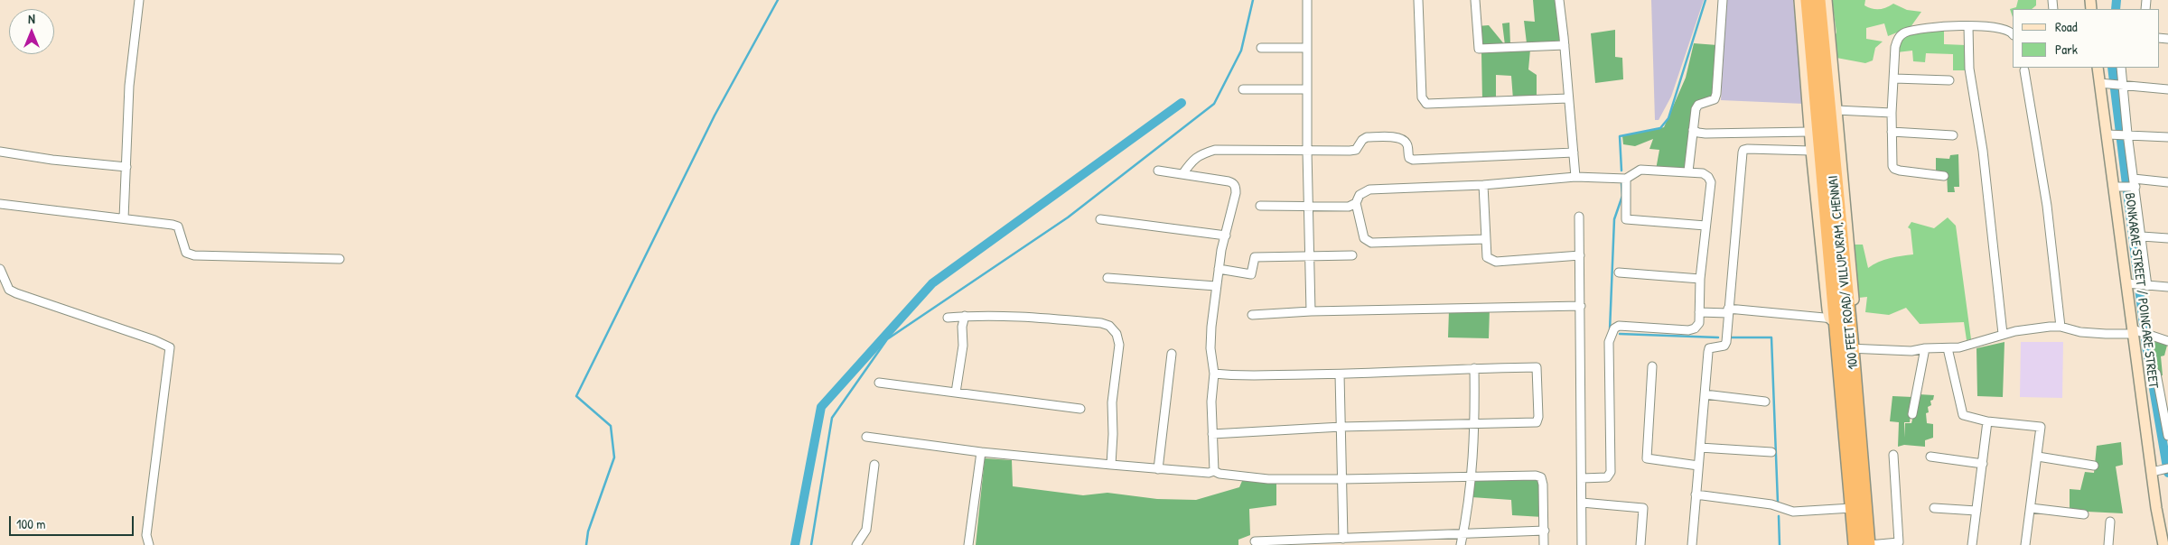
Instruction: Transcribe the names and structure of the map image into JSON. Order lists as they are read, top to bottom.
{
  "streets": {
    "highway": ["100 FEET ROAD/ VILLUPURAM, CHENNAI"],
    "street": ["BONKARAE STREET / POINCARE STREET"]
  },
  "legend": ["Road", "Park"],
  "scale_bar": "100 m",
  "north": "top"
}
